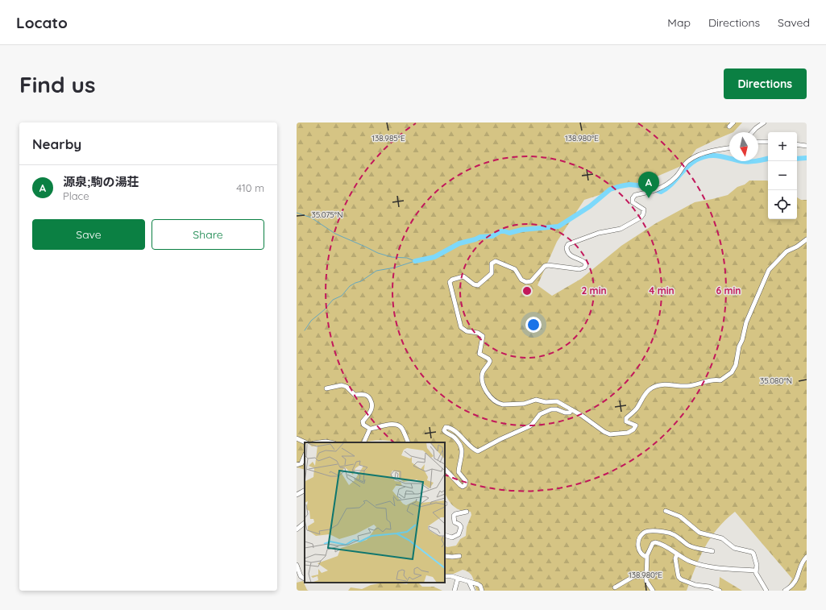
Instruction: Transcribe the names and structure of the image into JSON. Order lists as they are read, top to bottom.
{
  "north": "bottom",
  "page": {
    "header": "Locato",
    "nav": ["Map", "Directions", "Saved"],
    "buttons": [
      "Directions",
      ["Save", "Share"]
    ],
    "title": "Find us",
    "heading": "Nearby",
    "map_buttons": ["+", "−"],
    "list": [
      {
        "mark": "A",
        "name": "源泉;駒の湯荘",
        "note": "Place",
        "value": "410 m"
      }
    ],
    "pins": "A"
  },
  "coordinates": [
    "138.985°E",
    "138.980°E",
    "35.075°N",
    "35.080°N"
  ],
  "rings": ["2 min", "4 min", "6 min"]
}
